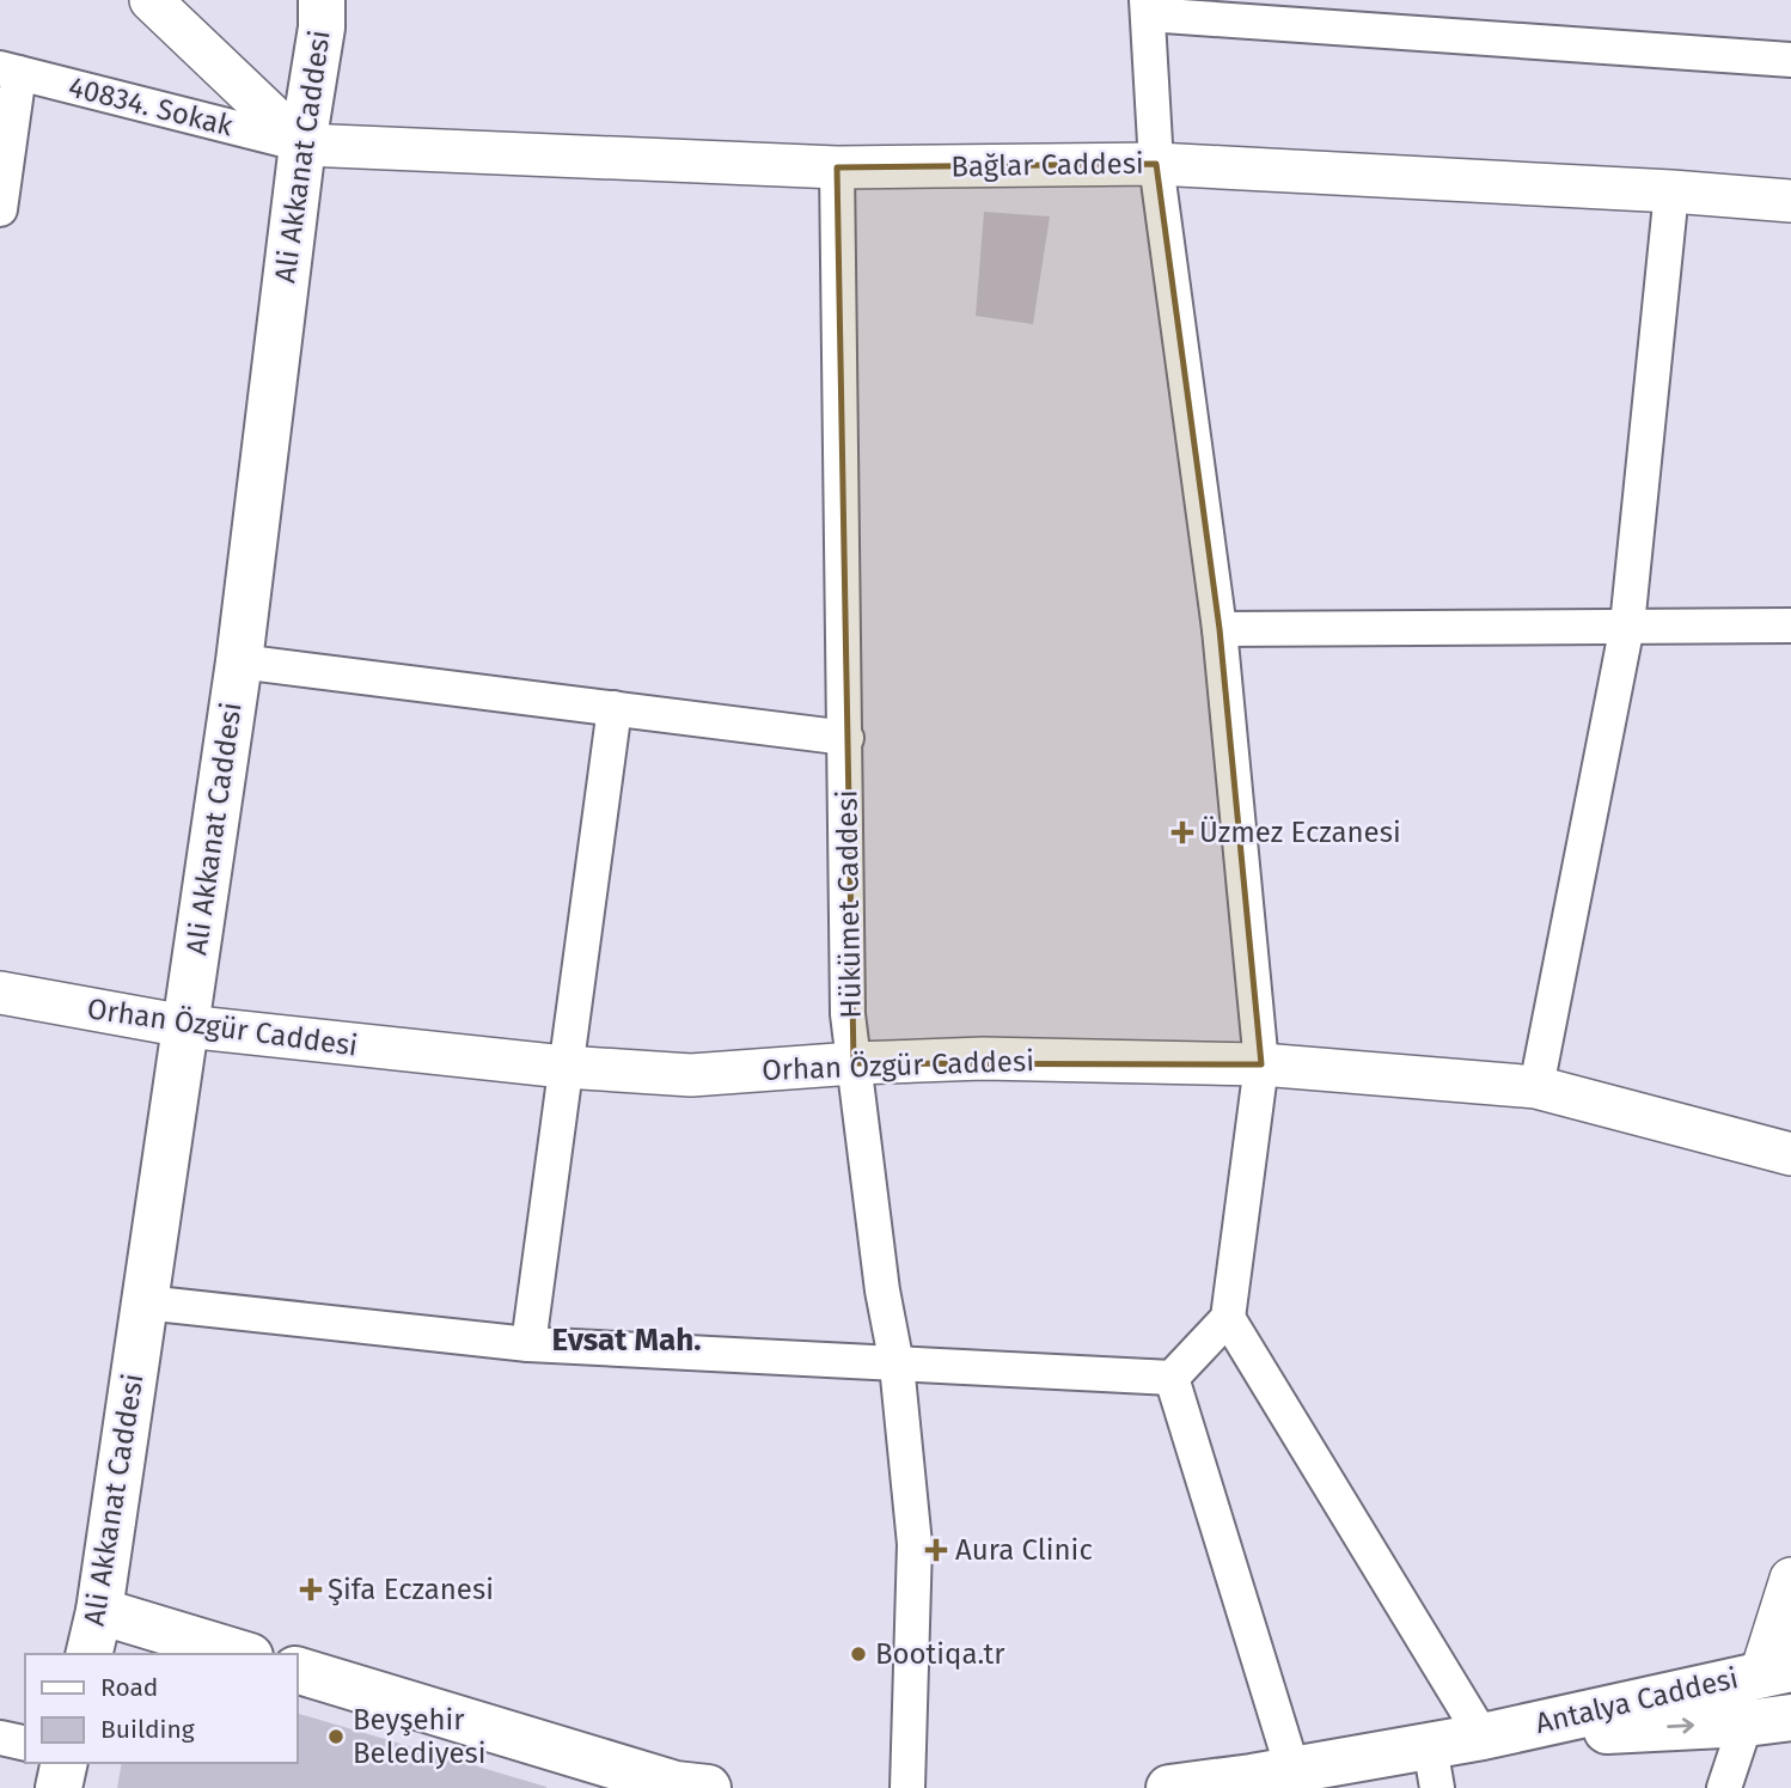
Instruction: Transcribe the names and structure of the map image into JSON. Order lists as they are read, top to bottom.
{
  "streets": {
    "main road": ["Ali Akkanat Caddesi", "Antalya Caddesi"],
    "street": [
      "40834. Sokak",
      "Bağlar Caddesi",
      "Hükümet Caddesi",
      "Orhan Özgür Caddesi"
    ]
  },
  "crossings": [
    ["40834. Sokak", "Ali Akkanat Caddesi"],
    ["40834. Sokak", "Bağlar Caddesi"],
    ["Ali Akkanat Caddesi", "Bağlar Caddesi"],
    ["Ali Akkanat Caddesi", "Orhan Özgür Caddesi"],
    ["Bağlar Caddesi", "Hükümet Caddesi"],
    ["Hükümet Caddesi", "Orhan Özgür Caddesi"]
  ],
  "districts": ["Evsat Mah."],
  "places": {
    "health": ["Üzmez Eczanesi", "Aura Clinic", "Şifa Eczanesi"],
    "other": ["Bootiqa.tr", "Beyşehir Belediyesi"]
  },
  "legend": ["Road", "Building"]
}
